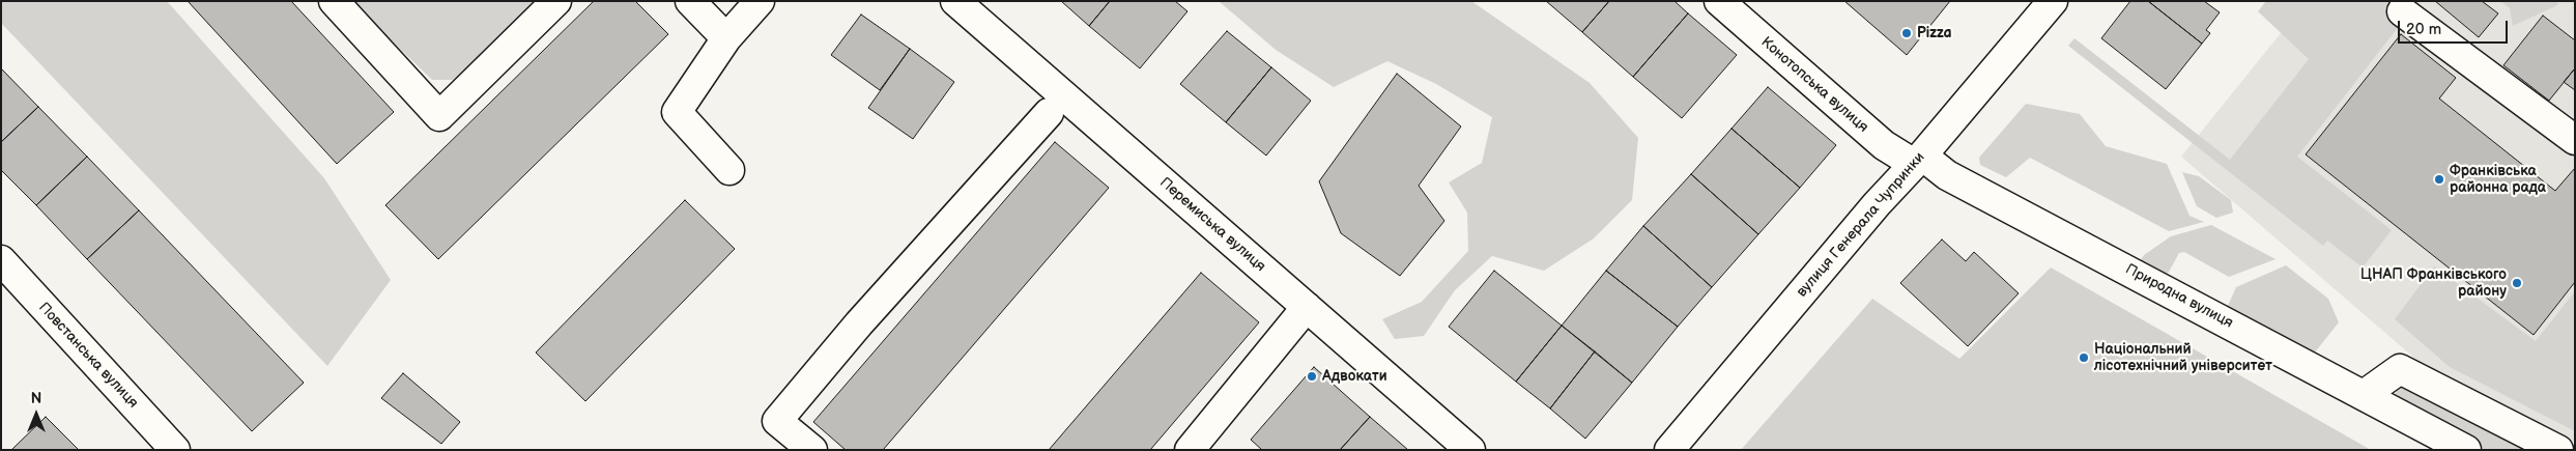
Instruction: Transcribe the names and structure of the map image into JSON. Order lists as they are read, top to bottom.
{
  "streets": {
    "street": [
      "Конотопська вулиця",
      "Перемиська вулиця",
      "вулиця Генерала Чупринки",
      "Природна вулиця",
      "Повстанська вулиця"
    ]
  },
  "crossings": [
    ["Конотопська вулиця", "вулиця Генерала Чупринки"],
    ["Конотопська вулиця", "Природна вулиця"],
    ["вулиця Генерала Чупринки", "Природна вулиця"]
  ],
  "places": [
    "Pizza",
    "Франківська районна рада",
    "ЦНАП Франківського району",
    "Національний лісотехнічний університет",
    "Адвокати"
  ],
  "scale_bar": "20 m",
  "north": "top"
}
